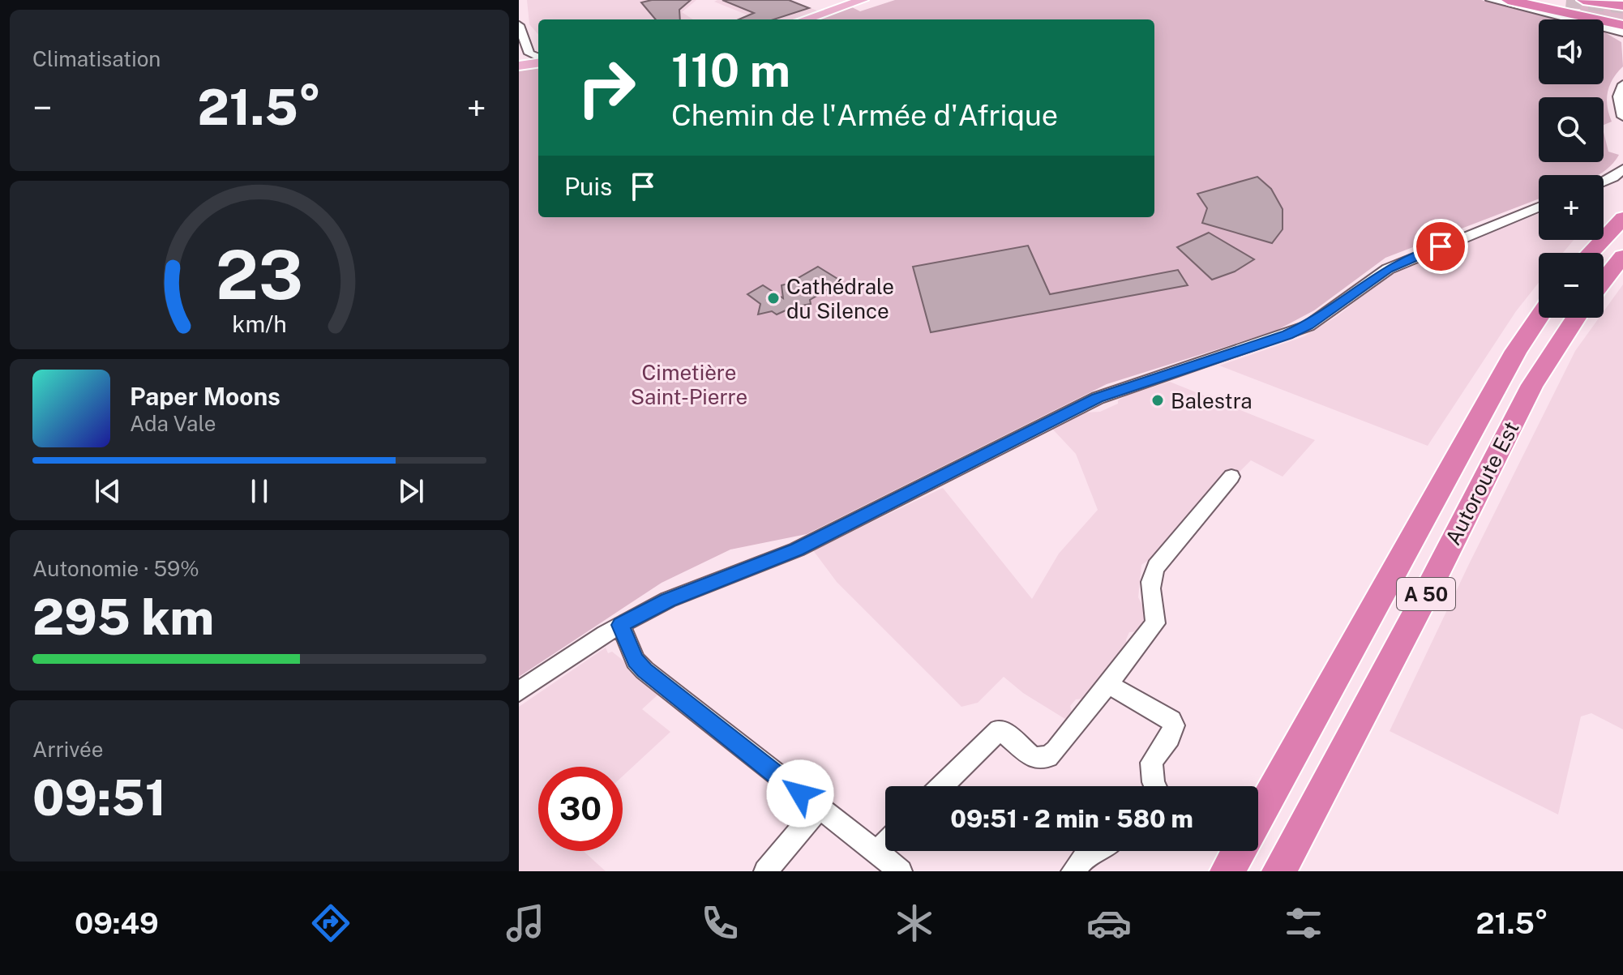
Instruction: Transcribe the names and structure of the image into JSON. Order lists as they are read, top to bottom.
{
  "streets": {
    "highway": ["Autoroute Est", "A 50"]
  },
  "parks": ["Cimetière Saint-Pierre"],
  "places": ["Cathédrale du Silence", "Balestra"],
  "page": {
    "tile": [
      "Climatisation",
      ["Autonomie · 59%", "295 km"],
      ["Arrivée", "09:51"]
    ],
    "map_buttons": ["+", "−"],
    "turn": ["110 m", "Chemin de l'Armée d'Afrique"],
    "heat": ["−", "21.5°", "+"],
    "then": "Puis",
    "song": ["Paper Moons", "Ada Vale"],
    "limit": "30",
    "trip": "09:51 · 2 min · 580 m",
    "tabs": ["09:49", "21.5°"],
    "gauge": ["23", "km/h"]
  }
}
